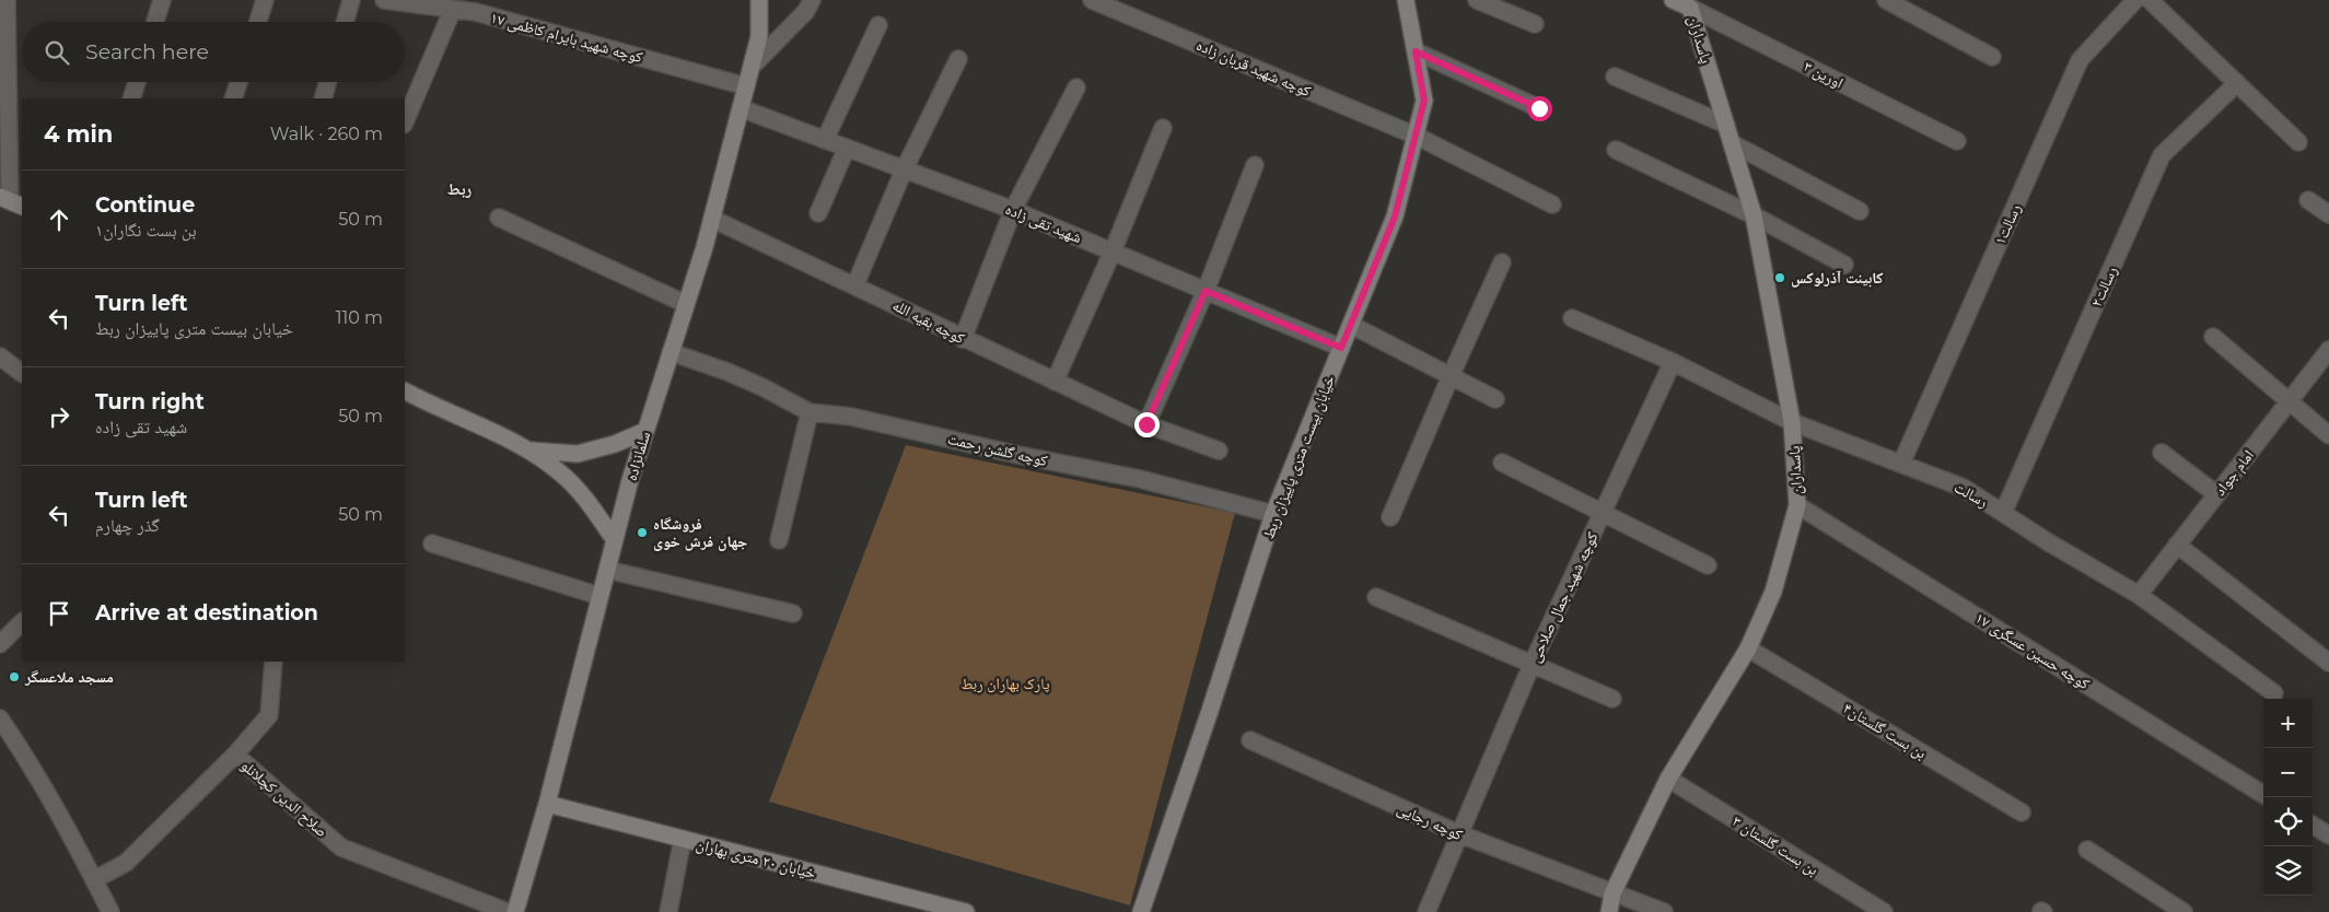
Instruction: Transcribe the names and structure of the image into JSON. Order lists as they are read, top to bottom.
{
  "streets": {
    "street": [
      "کوچه شهید بایرام کاظمی ۱۷",
      "پاسداران",
      "کوچه شهید قربان زاده",
      "اورین ۳",
      "شهید تقی زاده",
      "رسالت۱",
      "رسالت۲",
      "کوچه بقیه الله",
      "کوچه گلشن رحمت",
      "سلمانزاده",
      "خیابان بیست متری پاییزان ربط",
      "امام جواد",
      "رسالت",
      "کوچه شهید جمال صلاحی",
      "کوچه حسین عسگری ۱۷",
      "بن بست گلستان۴",
      "صلاح الدین کچلانلو",
      "کوچه رجایی",
      "بن بست گلستان ۳",
      "خیابان ۲۰ متری بهاران"
    ]
  },
  "crossings": [
    ["کوچه شهید بایرام کاظمی ۱۷", "سلمانزاده"],
    ["پاسداران", "اورین ۳"],
    ["پاسداران", "رسالت"],
    ["پاسداران", "کوچه حسین عسگری ۱۷"],
    ["پاسداران", "بن بست گلستان۴"],
    ["پاسداران", "کوچه رجایی"],
    ["پاسداران", "بن بست گلستان ۳"],
    ["کوچه شهید قربان زاده", "خیابان بیست متری پاییزان ربط"],
    ["شهید تقی زاده", "سلمانزاده"],
    ["شهید تقی زاده", "خیابان بیست متری پاییزان ربط"],
    ["رسالت۱", "رسالت"],
    ["رسالت۲", "رسالت"],
    ["کوچه بقیه الله", "سلمانزاده"],
    ["کوچه گلشن رحمت", "سلمانزاده"],
    ["کوچه گلشن رحمت", "خیابان بیست متری پاییزان ربط"],
    ["سلمانزاده", "خیابان ۲۰ متری بهاران"],
    ["امام جواد", "رسالت"],
    ["رسالت", "کوچه شهید جمال صلاحی"],
    ["کوچه شهید جمال صلاحی", "کوچه رجایی"]
  ],
  "districts": ["ربط"],
  "parks": ["پارک بهاران ربط"],
  "places": ["کابینت آذرلوکس", "فروشگاه جهان فرش خوی", "مسجد ملاعسگر"],
  "page": {
    "search": "Search here",
    "heading": ["4 min", "Walk · 260 m"],
    "list": [
      ["Continue", "بن بست نگاران۱", "50 m"],
      ["Turn left", "خیابان بیست متری پاییزان ربط", "110 m"],
      ["Turn right", "شهید تقی زاده", "50 m"],
      ["Turn left", "گذر چهارم", "50 m"],
      "Arrive at destination"
    ],
    "map_buttons": ["+", "−"]
  }
}
